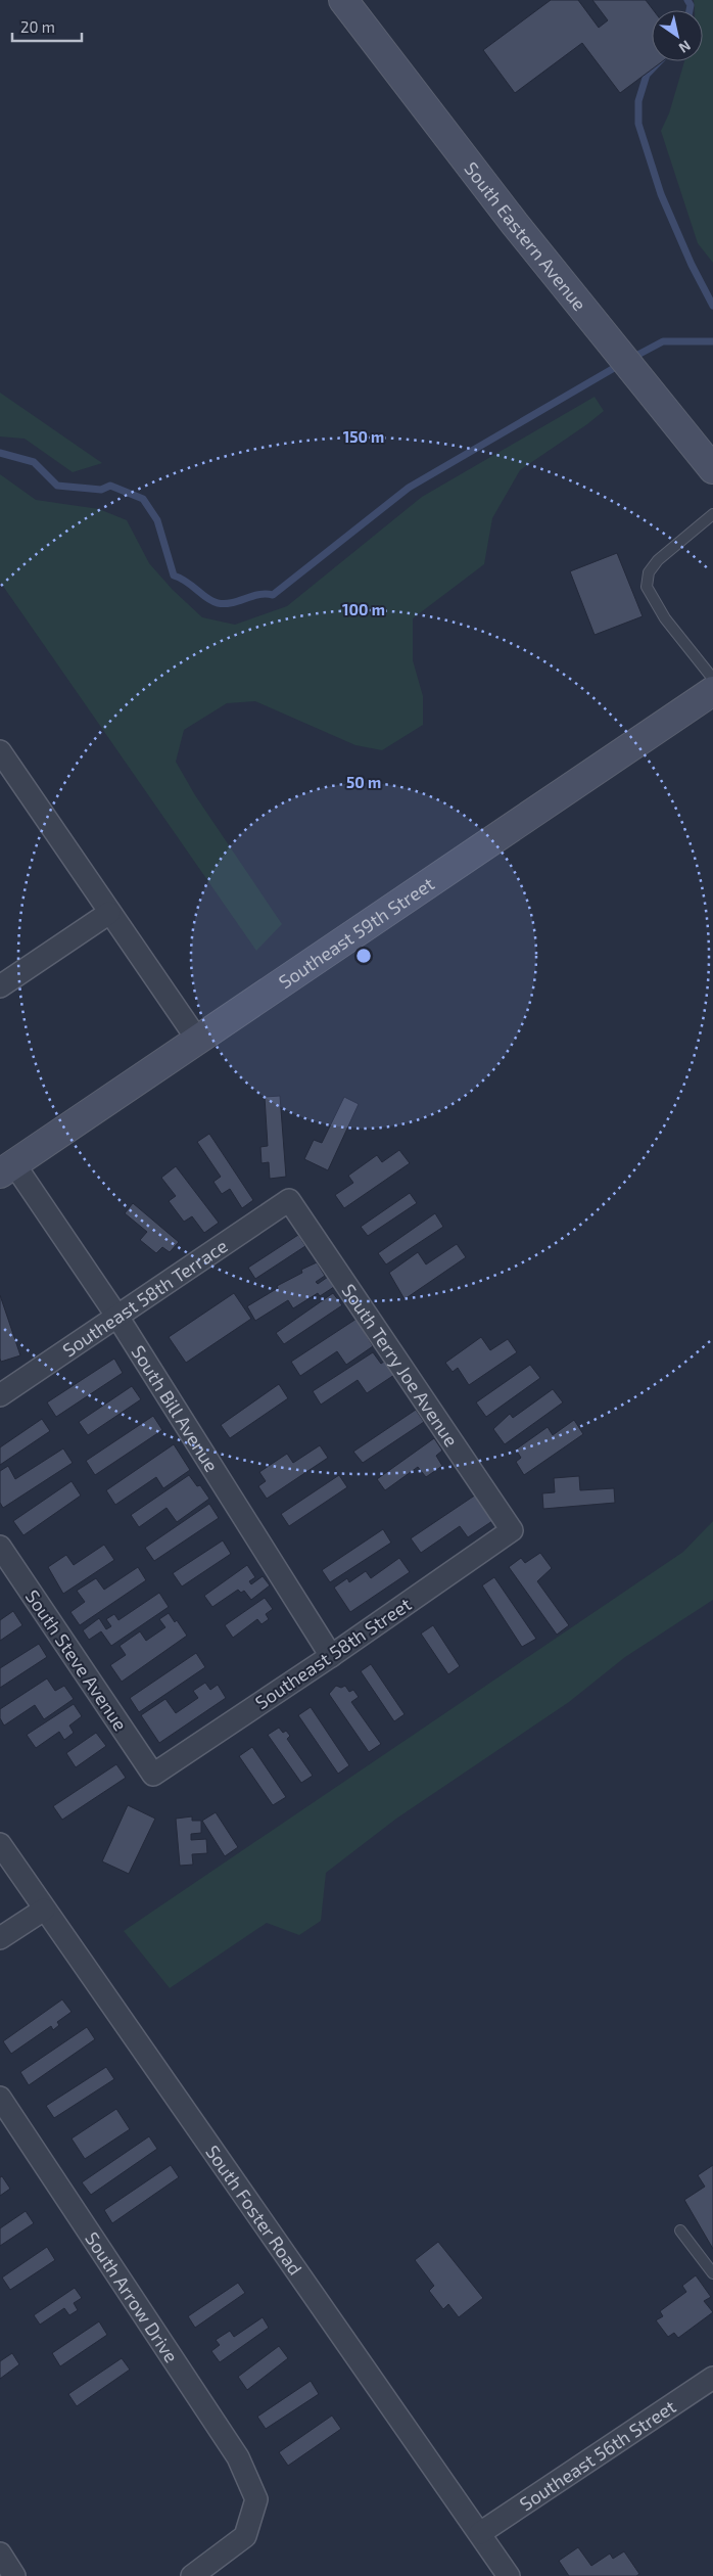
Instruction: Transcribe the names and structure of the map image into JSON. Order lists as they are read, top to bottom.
{
  "streets": {
    "main road": ["South Eastern Avenue", "Southeast 59th Street"],
    "street": [
      "Southeast 58th Terrace",
      "South Terry Joe Avenue",
      "South Bill Avenue",
      "Southeast 58th Street",
      "South Steve Avenue",
      "South Foster Road",
      "South Arrow Drive",
      "Southeast 56th Street"
    ]
  },
  "crossings": [
    ["Southeast 59th Street", "South Bill Avenue"],
    ["Southeast 58th Terrace", "South Terry Joe Avenue"],
    ["Southeast 58th Terrace", "South Bill Avenue"],
    ["South Terry Joe Avenue", "Southeast 58th Street"],
    ["South Bill Avenue", "Southeast 58th Street"],
    ["Southeast 58th Street", "South Steve Avenue"],
    ["South Foster Road", "Southeast 56th Street"]
  ],
  "scale_bar": "20 m",
  "north": "bottom right",
  "rings": ["150 m", "100 m", "50 m"]
}
